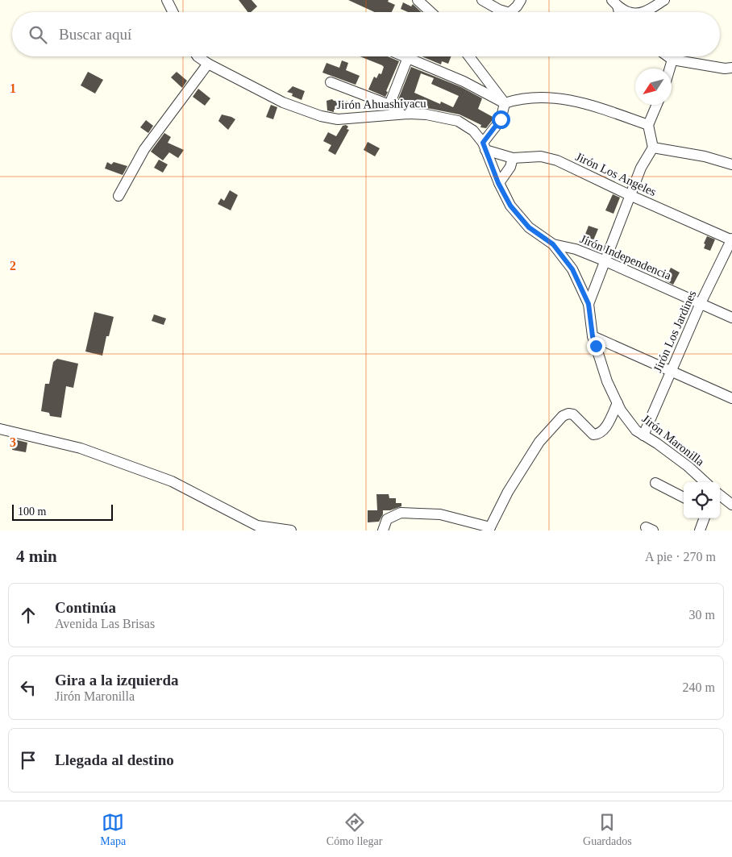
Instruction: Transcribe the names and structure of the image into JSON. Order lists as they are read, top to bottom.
{
  "streets": {
    "street": [
      "Jirón Ahuashiyacu",
      "Jirón Los Angeles",
      "Jirón Independencia",
      "Jirón Los Jardines",
      "Jirón Maronilla"
    ]
  },
  "crossings": [
    ["Jirón Ahuashiyacu", "Jirón Los Angeles"],
    ["Jirón Ahuashiyacu", "Jirón Maronilla"],
    ["Jirón Los Angeles", "Jirón Los Jardines"],
    ["Jirón Los Angeles", "Jirón Maronilla"],
    ["Jirón Independencia", "Jirón Los Jardines"],
    ["Jirón Independencia", "Jirón Maronilla"],
    ["Jirón Los Jardines", "Jirón Maronilla"]
  ],
  "scale_bar": "100 m",
  "north": "bottom left",
  "page": {
    "search": "Buscar aquí",
    "scale": "100 m",
    "heading": ["4 min", "A pie · 270 m"],
    "list": [
      ["Continúa", "Avenida Las Brisas", "30 m"],
      ["Gira a la izquierda", "Jirón Maronilla", "240 m"],
      "Llegada al destino"
    ],
    "nav": ["Mapa", "Cómo llegar", "Guardados"]
  },
  "grid": {
    "rows": ["1", "2", "3"]
  }
}
